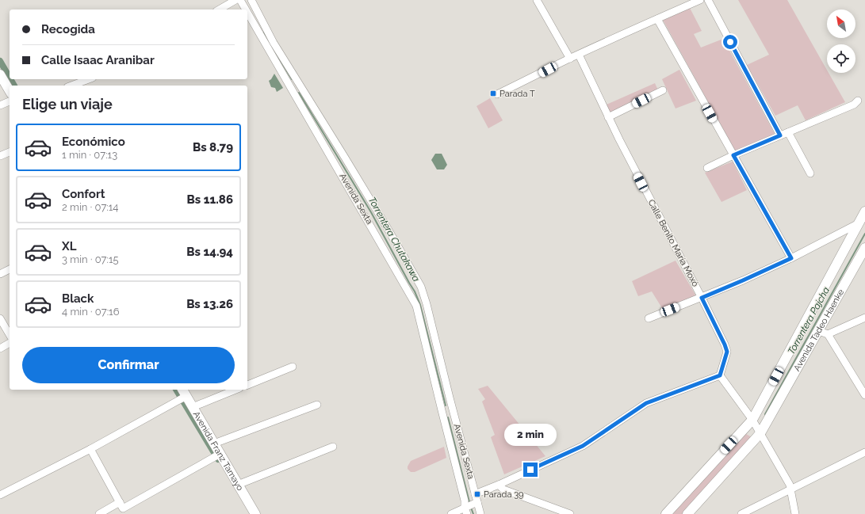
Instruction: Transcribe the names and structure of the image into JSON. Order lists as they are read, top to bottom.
{
  "streets": {
    "main road": ["Avenida Tadeo Haenke", "Avenida Franz Tamayo"],
    "street": ["Avenida Sexta", "Calle Benito María Moxó"]
  },
  "water": ["Torrentera Chutakawa", "Torrentera Pajcha"],
  "places": {
    "transit": ["Parada T", "Parada 39"]
  },
  "north": "top left",
  "page": {
    "banner": ["Recogida", "Calle Isaac Aranibar"],
    "heading": "Elige un viaje",
    "list": [
      {
        "name": "Económico",
        "note": "1 min · 07:13",
        "value": "Bs 8.79"
      },
      {
        "name": "Confort",
        "note": "2 min · 07:14",
        "value": "Bs 11.86"
      },
      {
        "name": "XL",
        "note": "3 min · 07:15",
        "value": "Bs 14.94"
      },
      {
        "name": "Black",
        "note": "4 min · 07:16",
        "value": "Bs 13.26"
      }
    ],
    "buttons": "Confirmar",
    "bubble": "2 min"
  }
}
